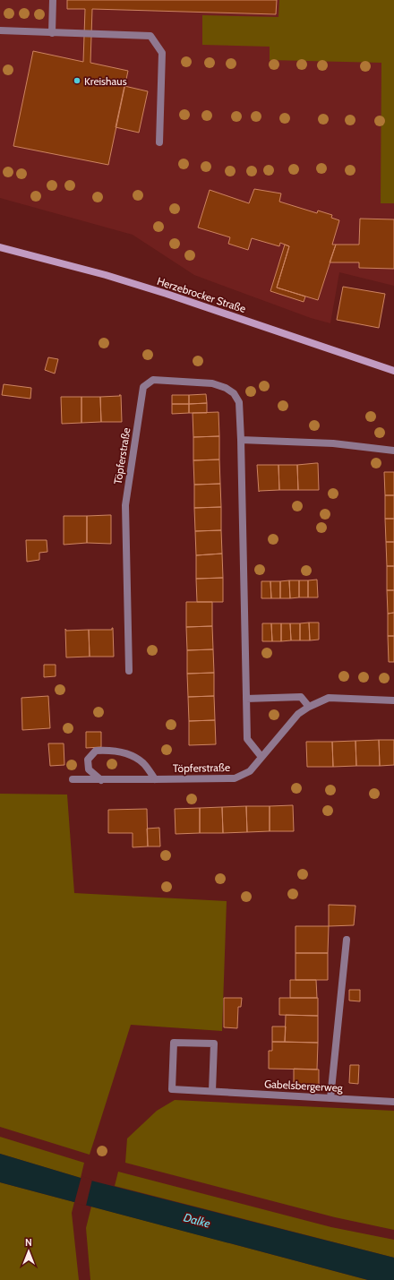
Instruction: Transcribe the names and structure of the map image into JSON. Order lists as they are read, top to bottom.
{
  "streets": {
    "main road": ["Herzebrocker Straße"],
    "street": ["Töpferstraße", "Gabelsbergerweg"]
  },
  "water": ["Dalke"],
  "places": ["Kreishaus"],
  "north": "top"
}
